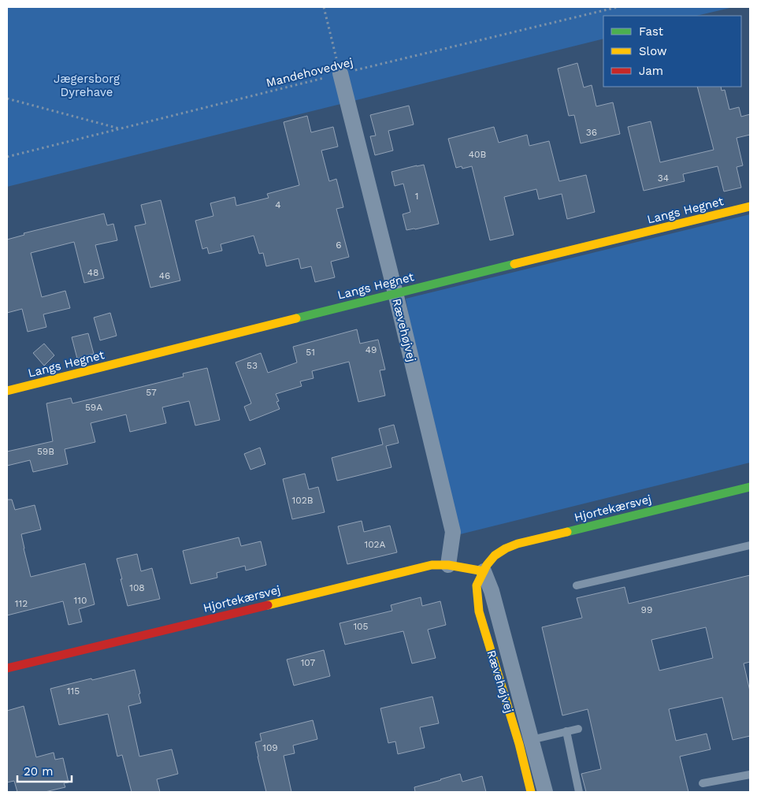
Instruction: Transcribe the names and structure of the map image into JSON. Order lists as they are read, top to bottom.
{
  "streets": {
    "street": ["Langs Hegnet", "Rævehøjvej", "Hjortekærsvej"],
    "path": ["Mandehovedvej"]
  },
  "crossings": [
    ["Mandehovedvej", "Rævehøjvej"],
    ["Langs Hegnet", "Rævehøjvej"],
    ["Rævehøjvej", "Hjortekærsvej"]
  ],
  "parks": ["Jægersborg Dyrehave"],
  "house_numbers": [
    "36",
    "40B",
    "34",
    "1",
    "4",
    "6",
    "48",
    "46",
    "49",
    "51",
    "53",
    "57",
    "59A",
    "59B",
    "102B",
    "102A",
    "108",
    "110",
    "112",
    "99",
    "105",
    "107",
    "115",
    "109"
  ],
  "legend": ["Fast", "Slow", "Jam"],
  "scale_bar": "20 m"
}
